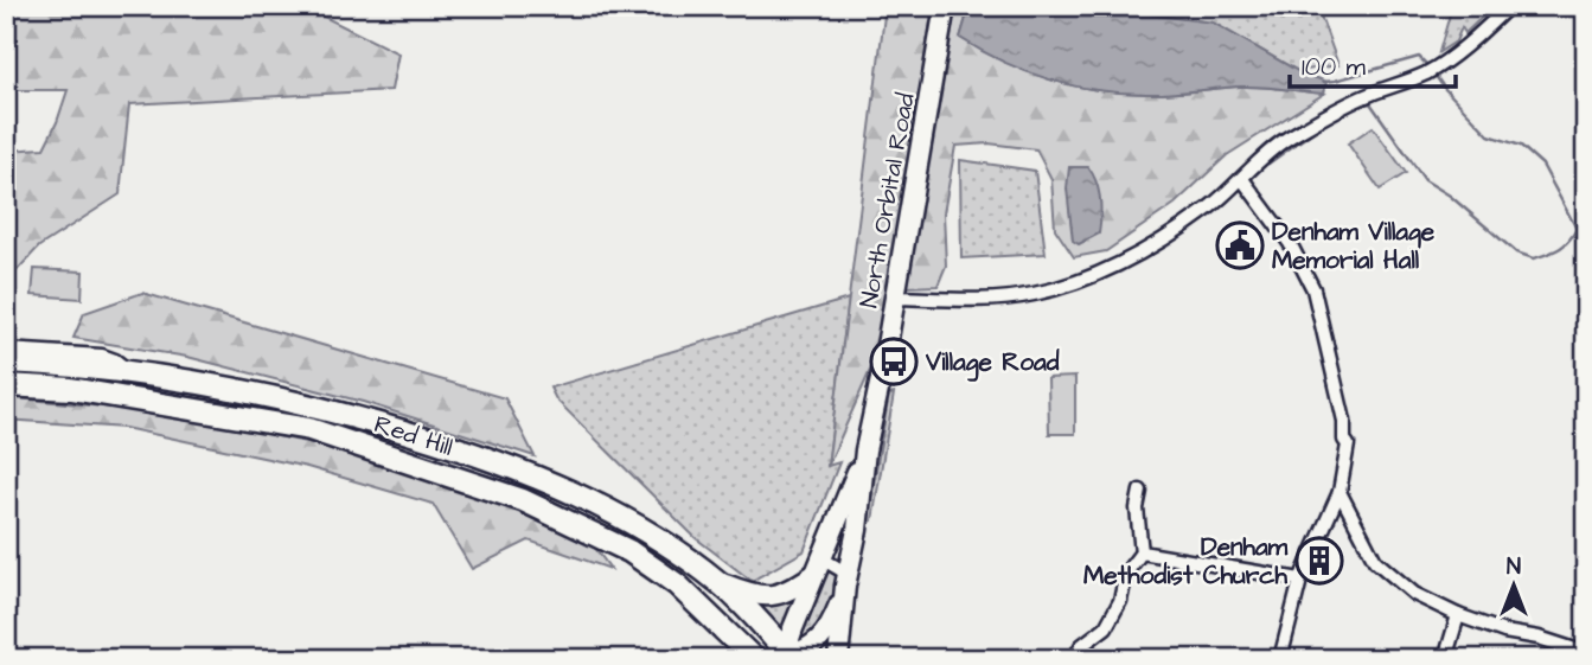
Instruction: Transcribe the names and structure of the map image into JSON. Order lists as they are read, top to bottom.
{
  "streets": {
    "highway": ["Red Hill"],
    "main road": ["North Orbital Road"]
  },
  "crossings": [
    ["North Orbital Road", "Red Hill"]
  ],
  "places": {
    "public building": ["Denham Village Memorial Hall"],
    "bus stop": ["Village Road"],
    "building": ["Denham Methodist Church"]
  },
  "scale_bar": "100 m",
  "north": "top"
}
